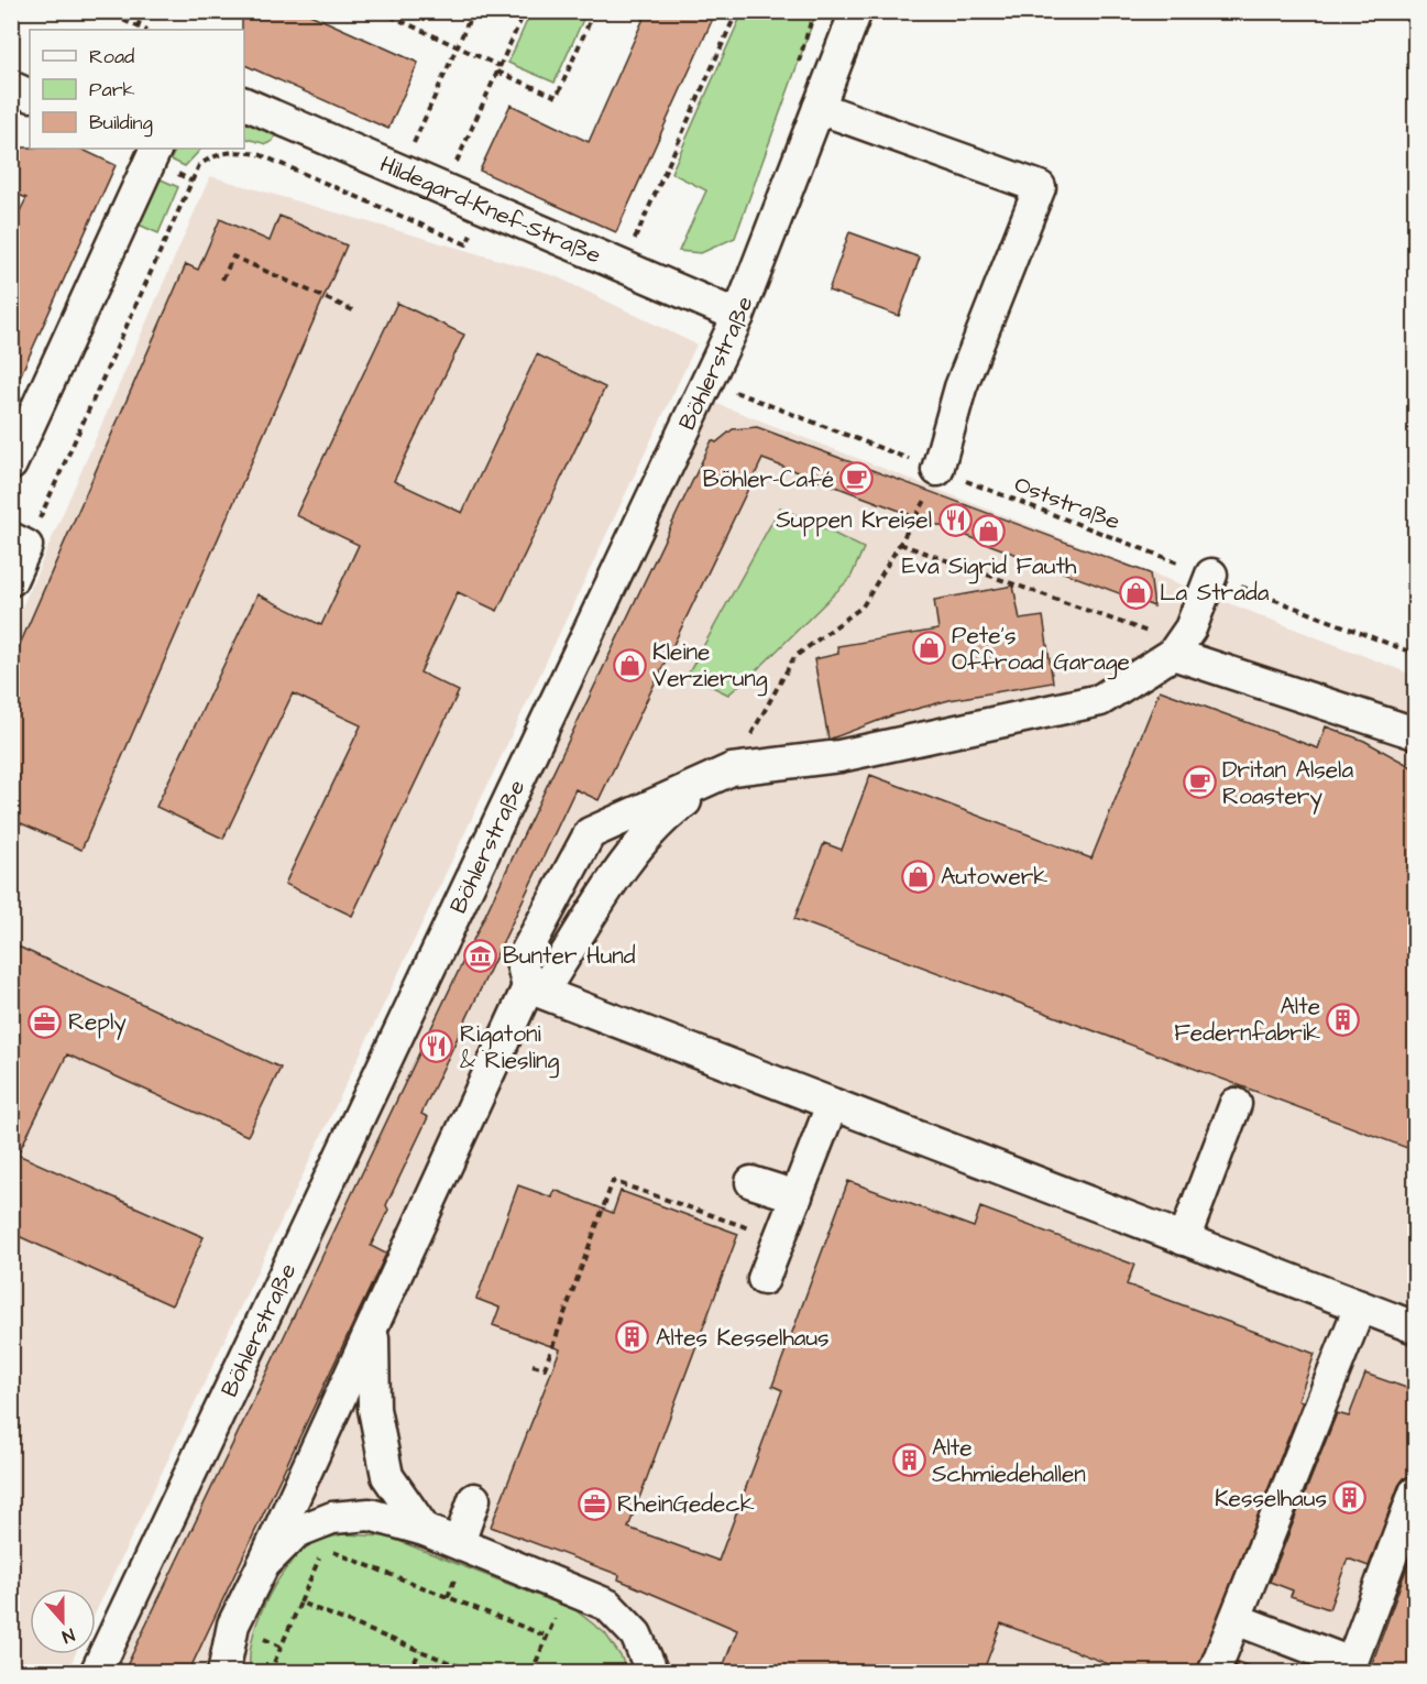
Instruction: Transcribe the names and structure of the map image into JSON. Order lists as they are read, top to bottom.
{
  "streets": {
    "street": ["Hildegard-Knef-Straße", "Böhlerstraße"],
    "path": ["Oststraße"]
  },
  "crossings": [
    ["Hildegard-Knef-Straße", "Böhlerstraße"],
    ["Böhlerstraße", "Oststraße"]
  ],
  "places": {
    "cafe": ["Böhler-Café", "Dritan Alsela Roastery"],
    "restaurant": ["Suppen Kreisel", "Rigatoni & Riesling"],
    "shop": [
      "Eva Sigrid Fauth",
      "La Strada",
      "Pete's Offroad Garage",
      "Kleine Verzierung",
      "Autowerk"
    ],
    "museum": ["Bunter Hund"],
    "building": [
      "Alte Federnfabrik",
      "Altes Kesselhaus",
      "Alte Schmiedehallen",
      "Kesselhaus"
    ],
    "office": ["Reply", "RheinGedeck"]
  },
  "legend": ["Road", "Park", "Building"],
  "north": "bottom"
}
